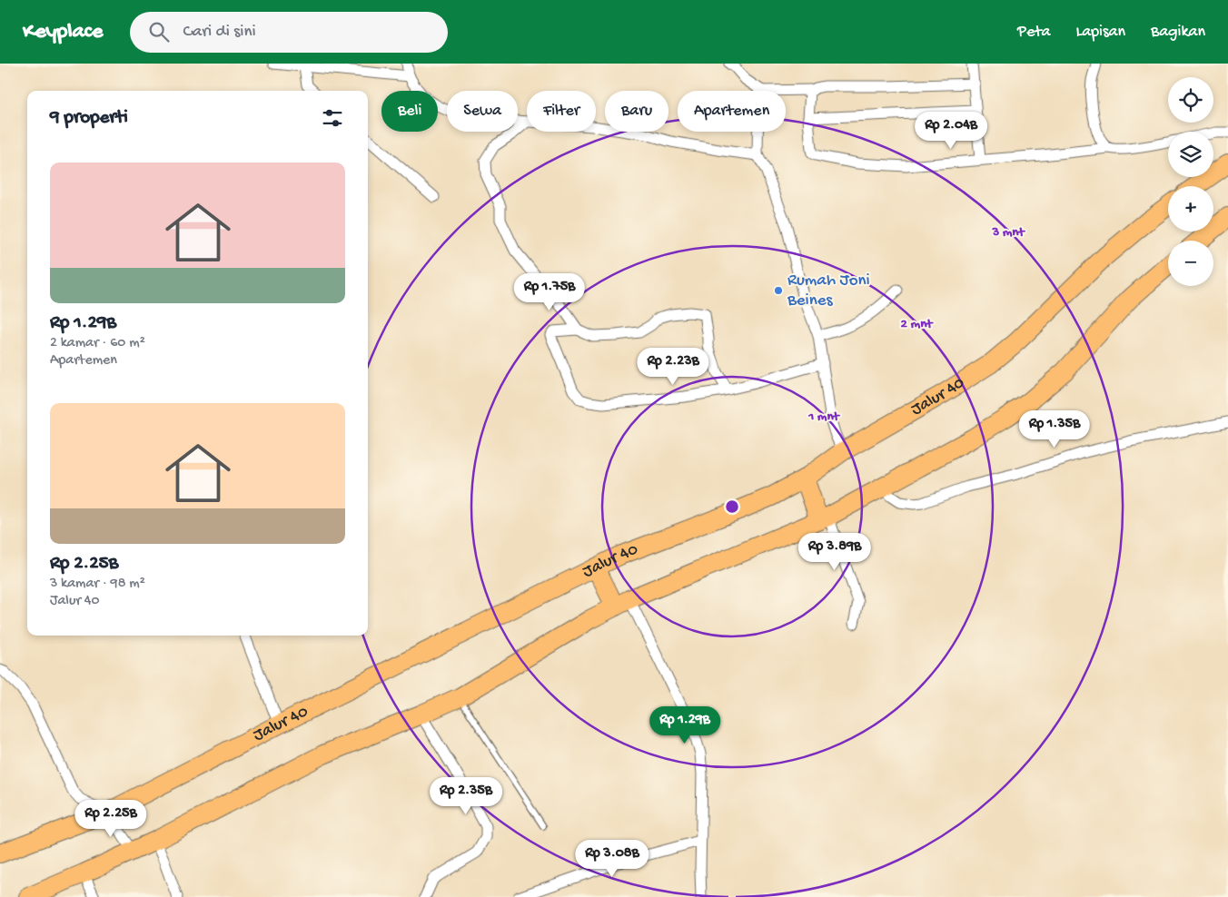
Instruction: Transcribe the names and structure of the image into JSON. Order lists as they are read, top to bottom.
{
  "streets": {
    "highway": ["Jalur 40"]
  },
  "places": ["Rumah Joni Beines"],
  "page": {
    "header": "Keyplace",
    "search": "Cari di sini",
    "nav": ["Peta", "Lapisan", "Bagikan"],
    "map_buttons": ["+", "−"],
    "chip": [
      "Beli",
      "Sewa",
      "Filter",
      "Baru",
      "Apartemen"
    ],
    "heading": "9 properti",
    "price": [
      "Rp 2.04B",
      "Rp 1.75B",
      "Rp 2.23B",
      "Rp 1.35B",
      "Rp 3.89B",
      "Rp 1.29B",
      "Rp 2.35B",
      "Rp 2.25B",
      "Rp 3.08B"
    ],
    "list": [
      {
        "name": "Rp 1.29B",
        "note": "2 kamar · 60 m² · Apartemen"
      },
      {
        "name": "Rp 2.25B",
        "note": "3 kamar · 98 m² · Jalur 40"
      }
    ]
  },
  "rings": ["3 mnt", "2 mnt", "1 mnt"]
}
